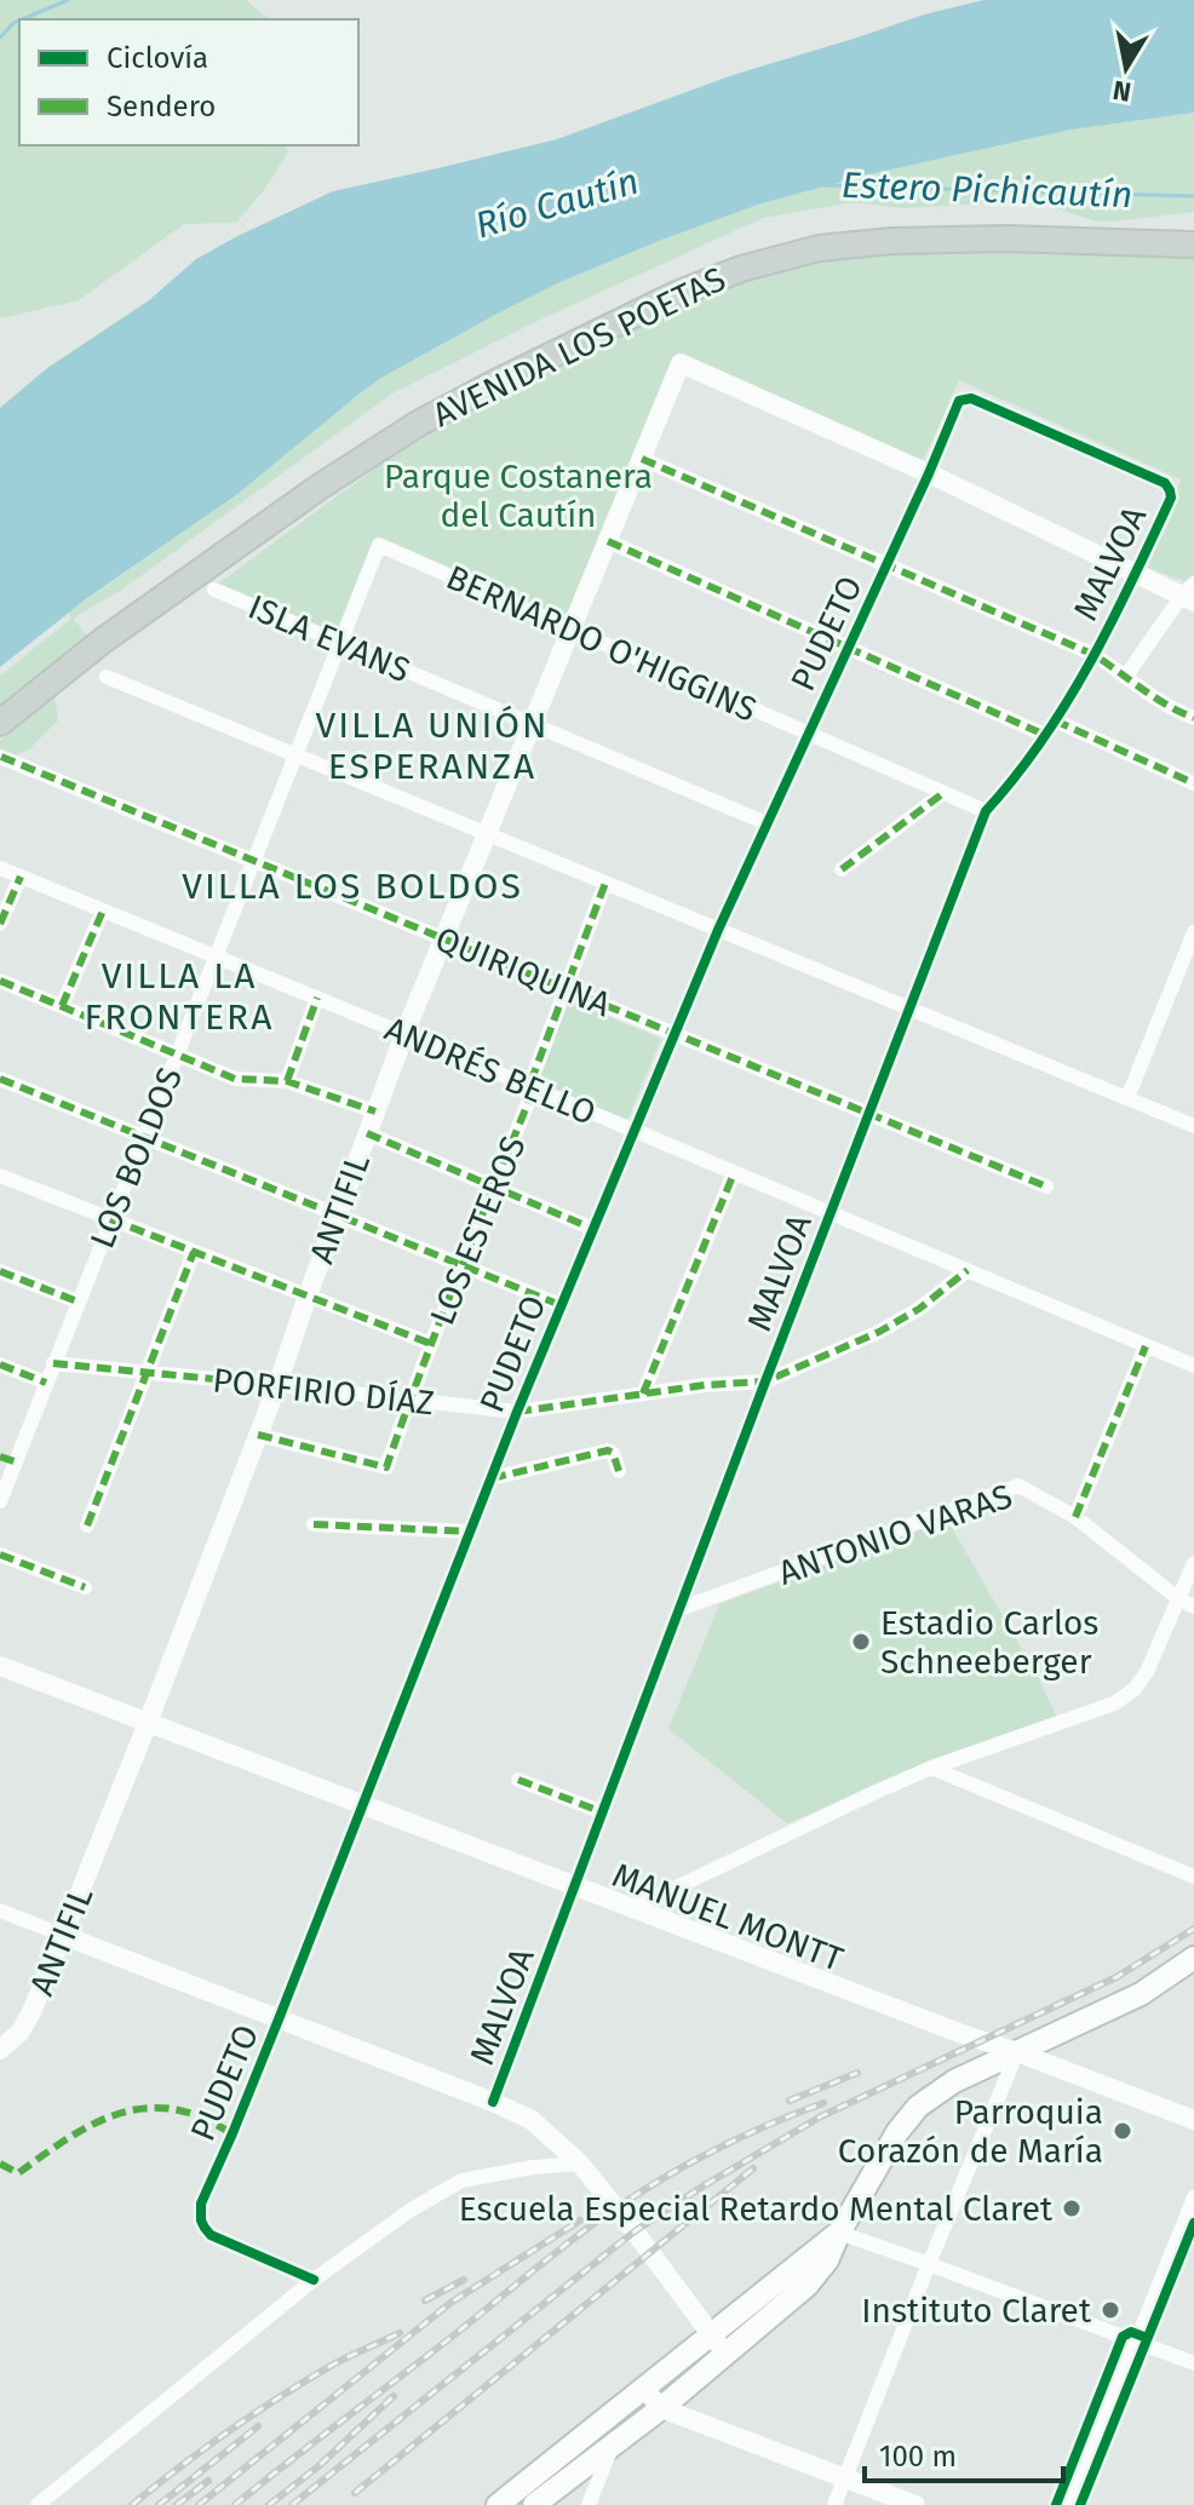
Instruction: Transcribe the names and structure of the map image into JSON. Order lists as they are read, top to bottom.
{
  "streets": {
    "main road": ["AVENIDA LOS POETAS"],
    "street": [
      "MALVOA",
      "PUDETO",
      "ISLA EVANS",
      "BERNARDO O'HIGGINS",
      "QUIRIQUINA",
      "ANDRÉS BELLO",
      "LOS BOLDOS",
      "ANTIFIL",
      "LOS ESTEROS",
      "PORFIRIO DÍAZ",
      "ANTONIO VARAS",
      "MANUEL MONTT"
    ]
  },
  "crossings": [
    ["MALVOA", "PUDETO"],
    ["MALVOA", "BERNARDO O'HIGGINS"],
    ["MALVOA", "QUIRIQUINA"],
    ["MALVOA", "ANDRÉS BELLO"],
    ["MALVOA", "PORFIRIO DÍAZ"],
    ["MALVOA", "ANTONIO VARAS"],
    ["MALVOA", "MANUEL MONTT"],
    ["PUDETO", "ISLA EVANS"],
    ["PUDETO", "BERNARDO O'HIGGINS"],
    ["PUDETO", "QUIRIQUINA"],
    ["PUDETO", "ANDRÉS BELLO"],
    ["PUDETO", "ANTIFIL"],
    ["PUDETO", "PORFIRIO DÍAZ"],
    ["PUDETO", "MANUEL MONTT"],
    ["ISLA EVANS", "LOS BOLDOS"],
    ["ISLA EVANS", "ANTIFIL"],
    ["BERNARDO O'HIGGINS", "LOS BOLDOS"],
    ["BERNARDO O'HIGGINS", "ANTIFIL"],
    ["QUIRIQUINA", "LOS BOLDOS"],
    ["QUIRIQUINA", "ANTIFIL"],
    ["QUIRIQUINA", "LOS ESTEROS"],
    ["ANDRÉS BELLO", "LOS BOLDOS"],
    ["ANDRÉS BELLO", "ANTIFIL"],
    ["ANDRÉS BELLO", "LOS ESTEROS"],
    ["ANDRÉS BELLO", "PORFIRIO DÍAZ"],
    ["LOS BOLDOS", "PORFIRIO DÍAZ"],
    ["ANTIFIL", "LOS ESTEROS"],
    ["ANTIFIL", "PORFIRIO DÍAZ"],
    ["ANTIFIL", "MANUEL MONTT"],
    ["LOS ESTEROS", "PORFIRIO DÍAZ"]
  ],
  "districts": ["VILLA UNIÓN ESPERANZA", "VILLA LOS BOLDOS", "VILLA LA FRONTERA"],
  "water": ["Estero Pichicautín", "Río Cautín"],
  "parks": ["Parque Costanera del Cautín"],
  "places": [
    "Estadio Carlos Schneeberger",
    "Parroquia Corazón de María",
    "Escuela Especial Retardo Mental Claret",
    "Instituto Claret"
  ],
  "legend": ["Ciclovía", "Sendero"],
  "scale_bar": "100 m",
  "north": "bottom"
}
